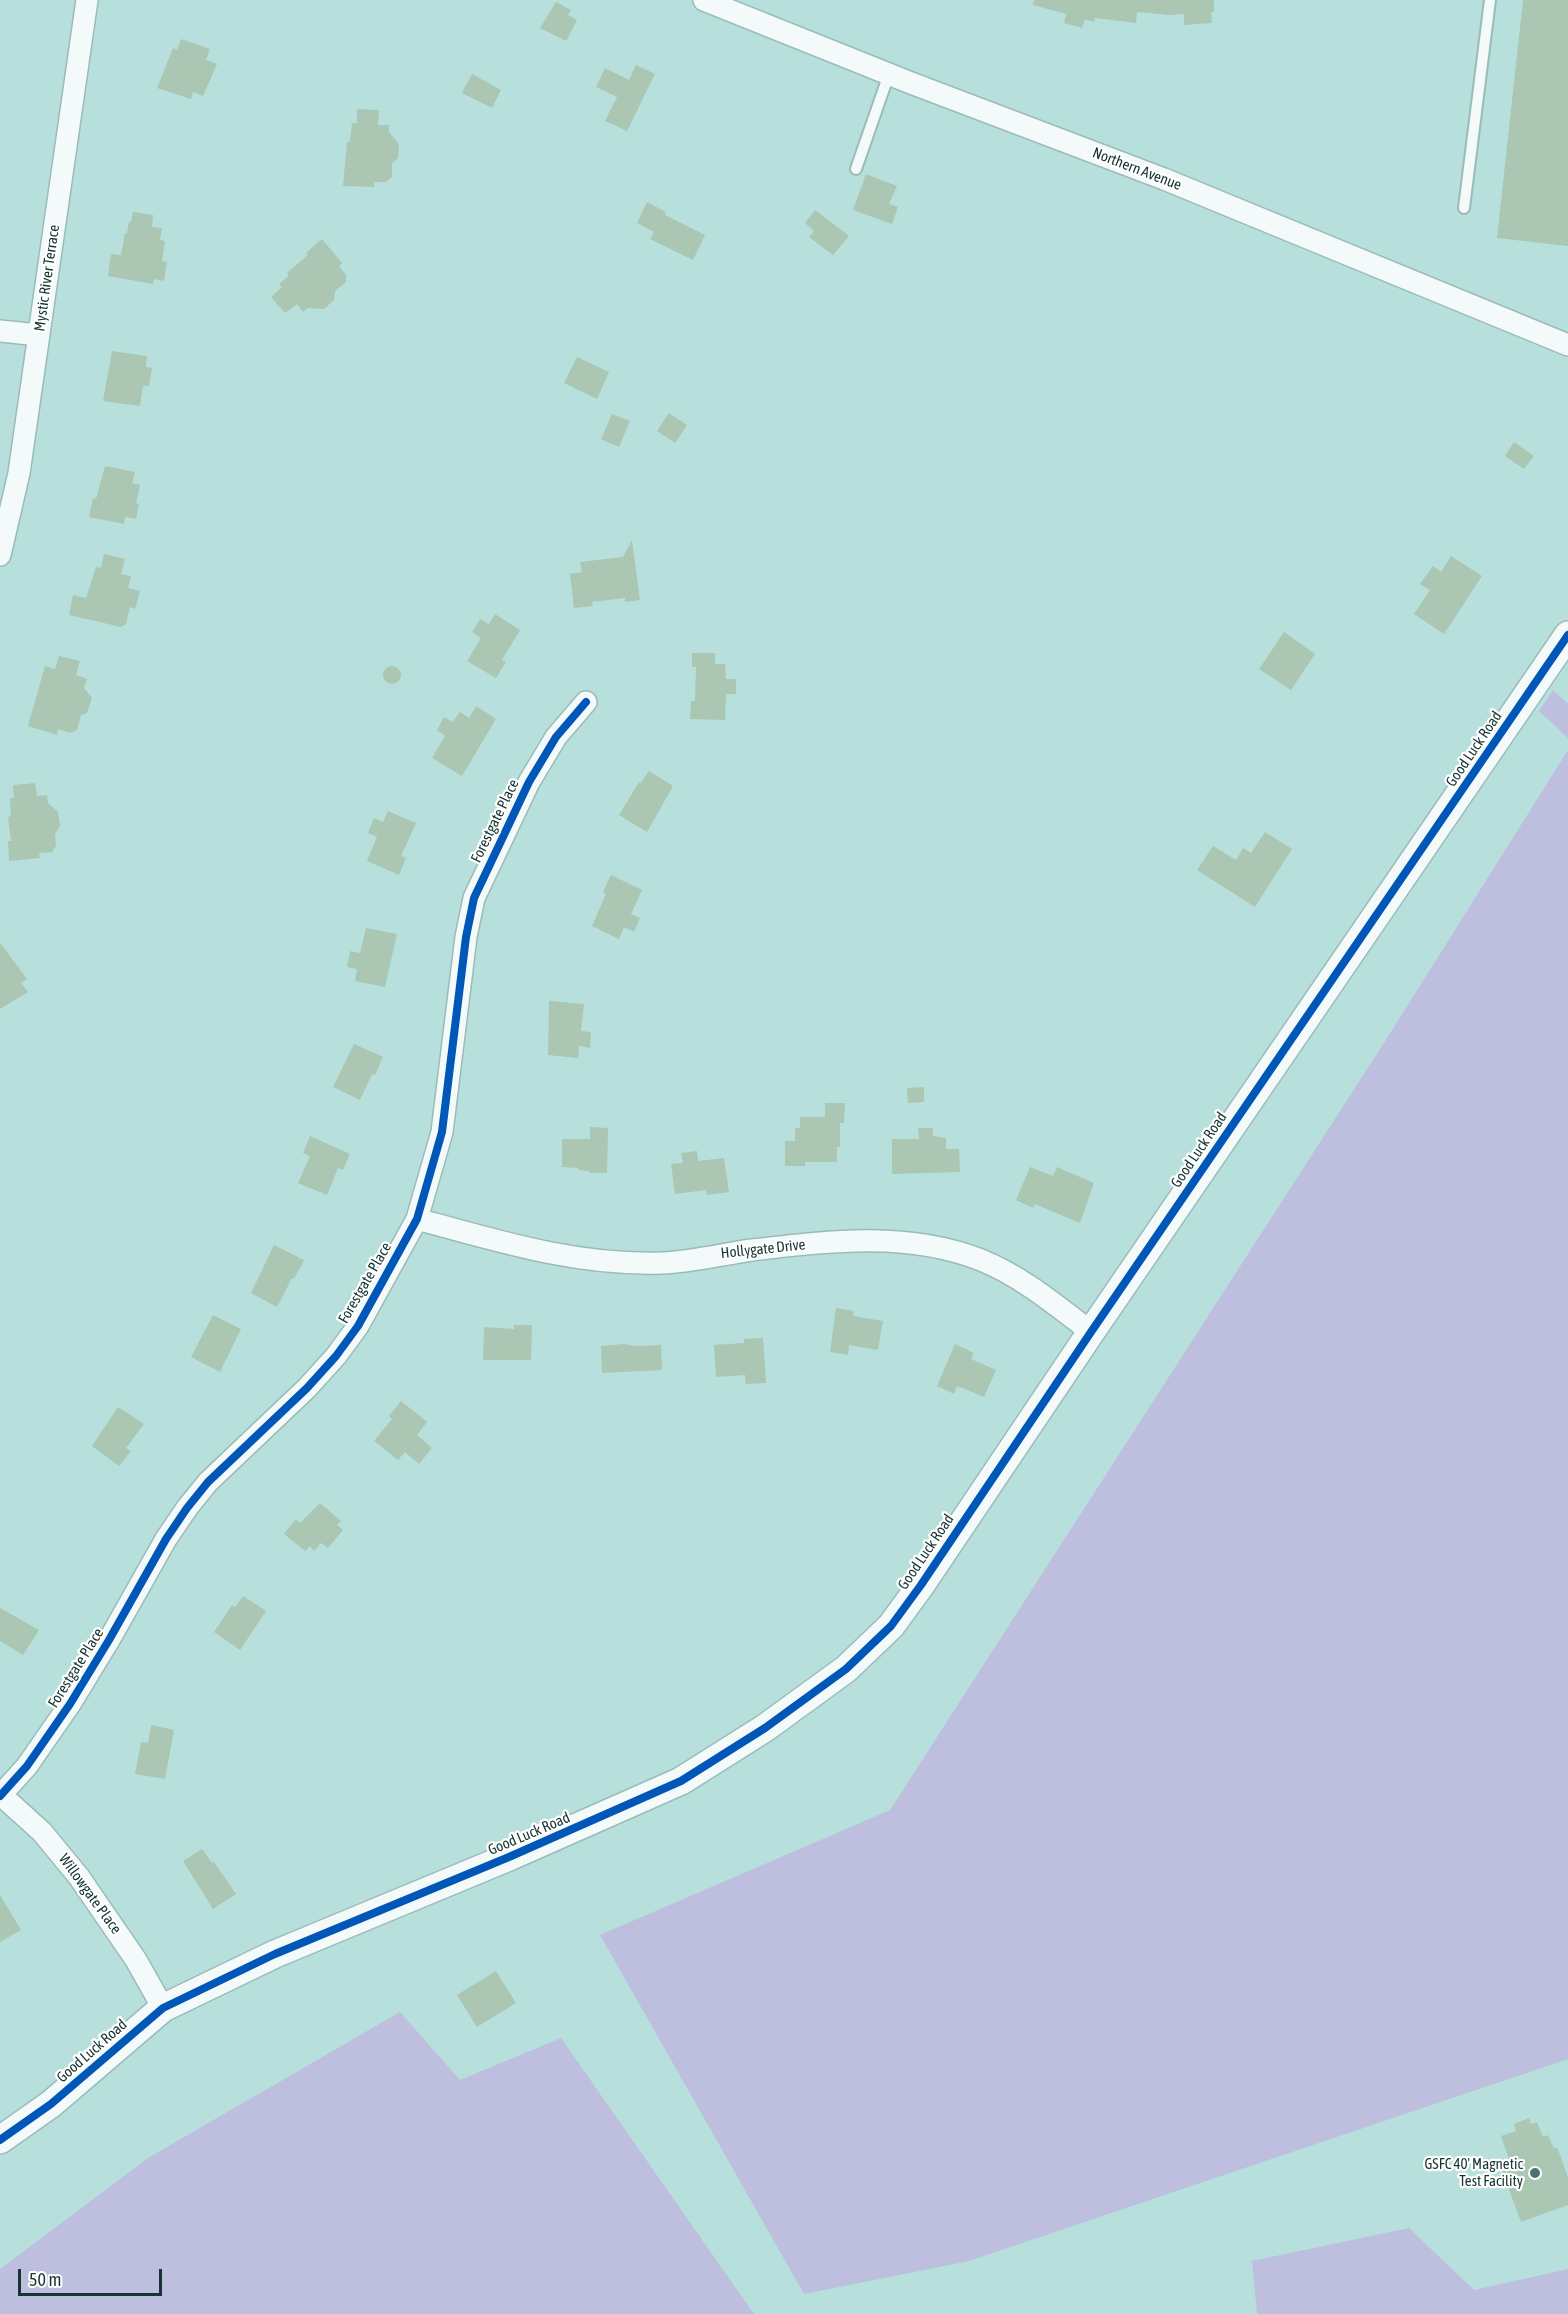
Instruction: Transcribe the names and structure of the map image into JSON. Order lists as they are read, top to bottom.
{
  "streets": {
    "street": [
      "Northern Avenue",
      "Mystic River Terrace",
      "Good Luck Road",
      "Forestgate Place",
      "Hollygate Drive",
      "Willowgate Place"
    ]
  },
  "crossings": [
    ["Good Luck Road", "Hollygate Drive"],
    ["Good Luck Road", "Willowgate Place"],
    ["Forestgate Place", "Hollygate Drive"],
    ["Forestgate Place", "Willowgate Place"]
  ],
  "places": ["GSFC 40' Magnetic Test Facility"],
  "scale_bar": "50 m"
}
